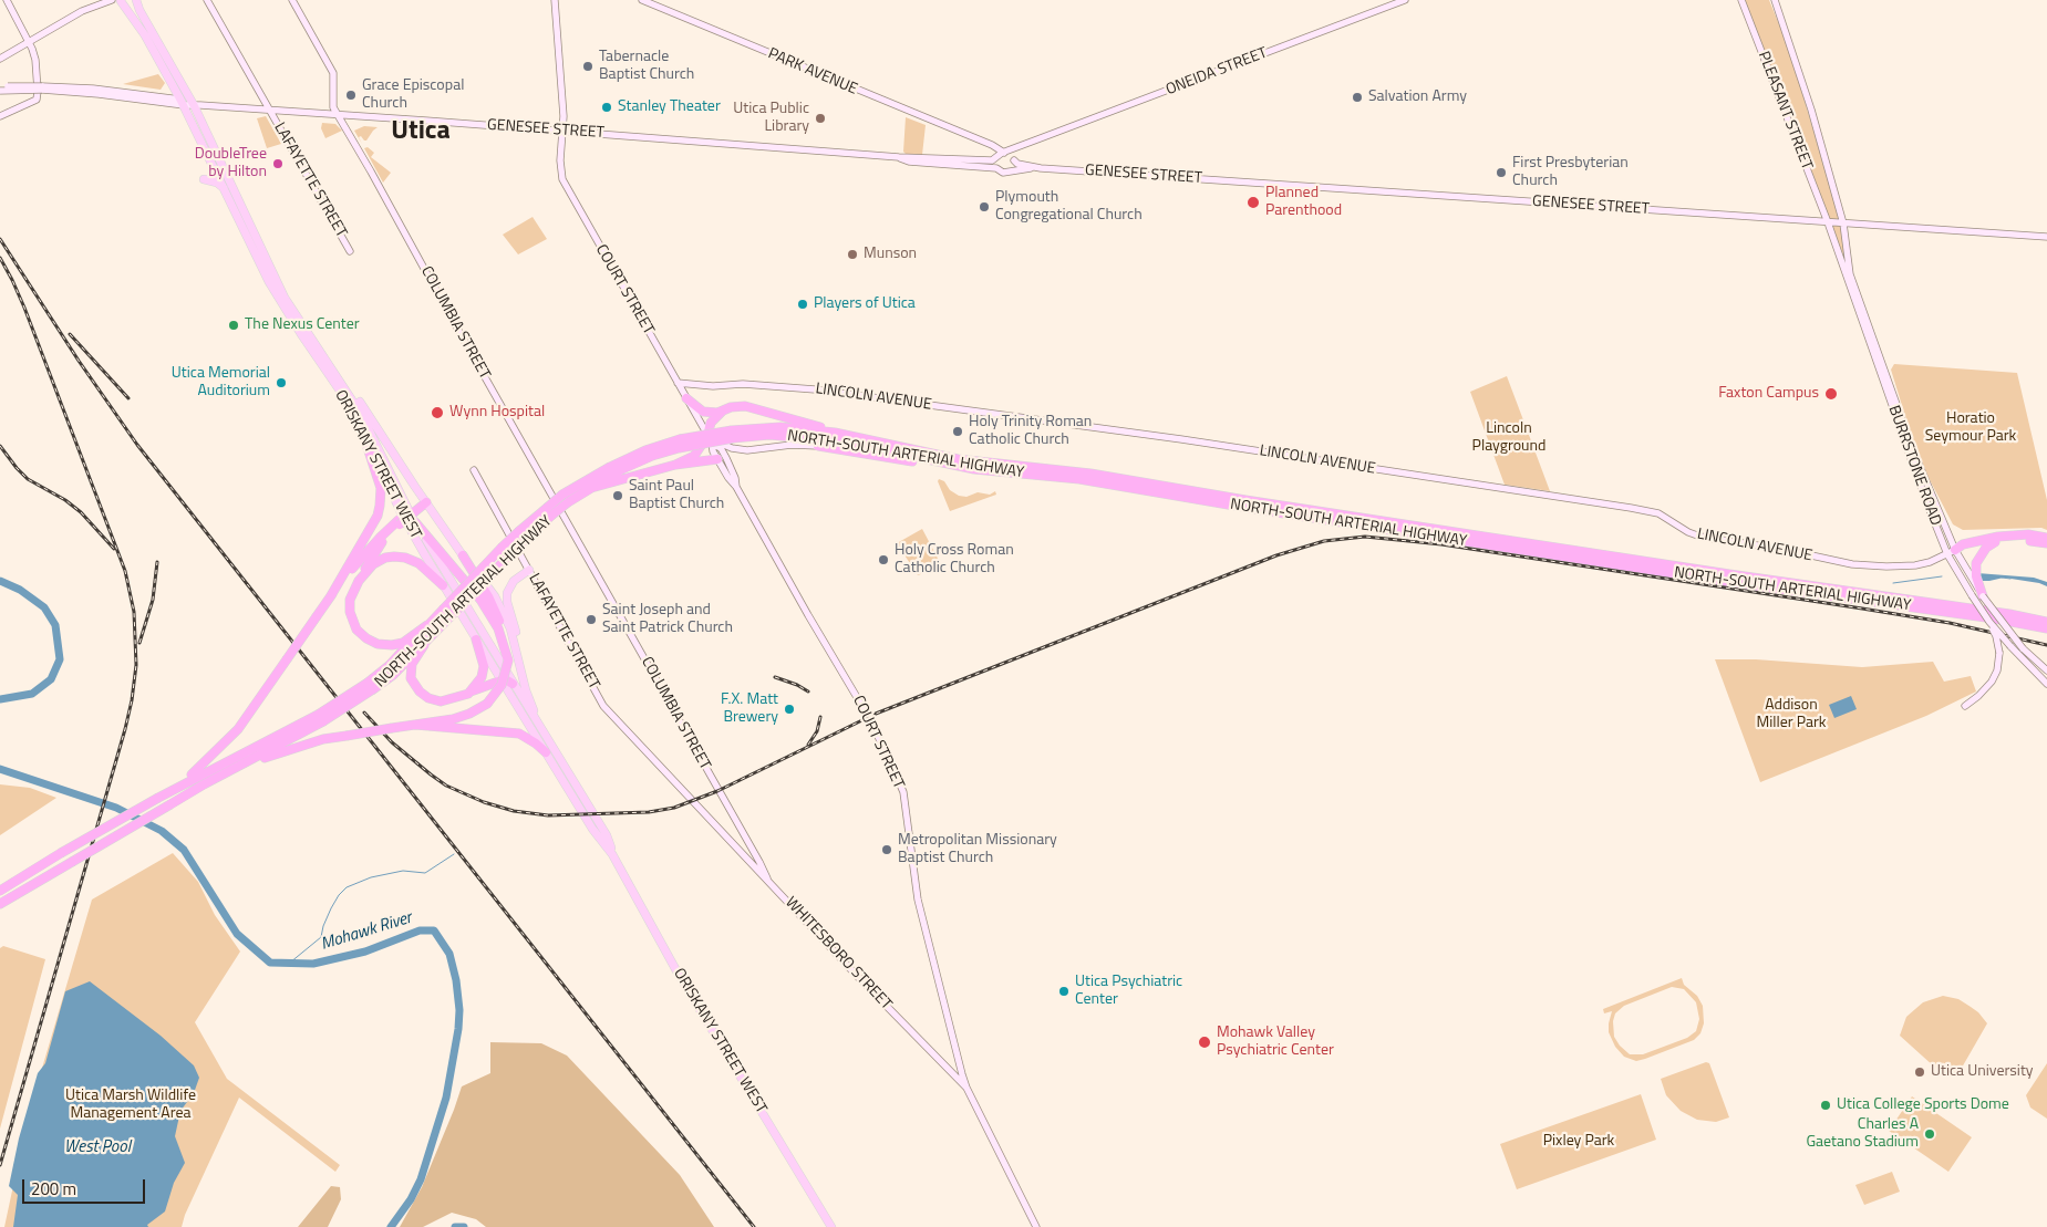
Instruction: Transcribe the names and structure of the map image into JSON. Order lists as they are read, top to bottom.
{
  "streets": {
    "highway": ["NORTH-SOUTH ARTERIAL HIGHWAY"],
    "main road": ["ORISKANY STREET WEST"],
    "street": [
      "PARK AVENUE",
      "ONEIDA STREET",
      "PLEASANT STREET",
      "GENESEE STREET",
      "LAFAYETTE STREET",
      "COURT STREET",
      "COLUMBIA STREET",
      "LINCOLN AVENUE",
      "BURRSTONE ROAD",
      "WHITESBORO STREET"
    ]
  },
  "crossings": [
    ["PARK AVENUE", "ONEIDA STREET"],
    ["PARK AVENUE", "GENESEE STREET"],
    ["ONEIDA STREET", "GENESEE STREET"],
    ["PLEASANT STREET", "GENESEE STREET"],
    ["PLEASANT STREET", "BURRSTONE ROAD"],
    ["GENESEE STREET", "LAFAYETTE STREET"],
    ["GENESEE STREET", "COURT STREET"],
    ["GENESEE STREET", "COLUMBIA STREET"],
    ["GENESEE STREET", "ORISKANY STREET WEST"],
    ["GENESEE STREET", "BURRSTONE ROAD"],
    ["LAFAYETTE STREET", "WHITESBORO STREET"],
    ["COURT STREET", "LINCOLN AVENUE"],
    ["COURT STREET", "WHITESBORO STREET"],
    ["COLUMBIA STREET", "WHITESBORO STREET"],
    ["LINCOLN AVENUE", "BURRSTONE ROAD"]
  ],
  "districts": ["Utica"],
  "water": ["Mohawk River", "West Pool"],
  "parks": [
    "Horatio Seymour Park",
    "Lincoln Playground",
    "Addison Miller Park",
    "Utica Marsh Wildlife Management Area",
    "Pixley Park"
  ],
  "places": [
    "Tabernacle Baptist Church",
    "Grace Episcopal Church",
    "Salvation Army",
    "Stanley Theater",
    "Utica Public Library",
    "DoubleTree by Hilton",
    "First Presbyterian Church",
    "Planned Parenthood",
    "Plymouth Congregational Church",
    "Munson",
    "Players of Utica",
    "The Nexus Center",
    "Utica Memorial Auditorium",
    "Faxton Campus",
    "Wynn Hospital",
    "Holy Trinity Roman Catholic Church",
    "Saint Paul Baptist Church",
    "Holy Cross Roman Catholic Church",
    "Saint Joseph and Saint Patrick Church",
    "F.X. Matt Brewery",
    "Metropolitan Missionary Baptist Church",
    "Utica Psychiatric Center",
    "Mohawk Valley Psychiatric Center",
    "Utica University",
    "Utica College Sports Dome",
    "Charles A Gaetano Stadium"
  ],
  "scale_bar": "200 m"
}
